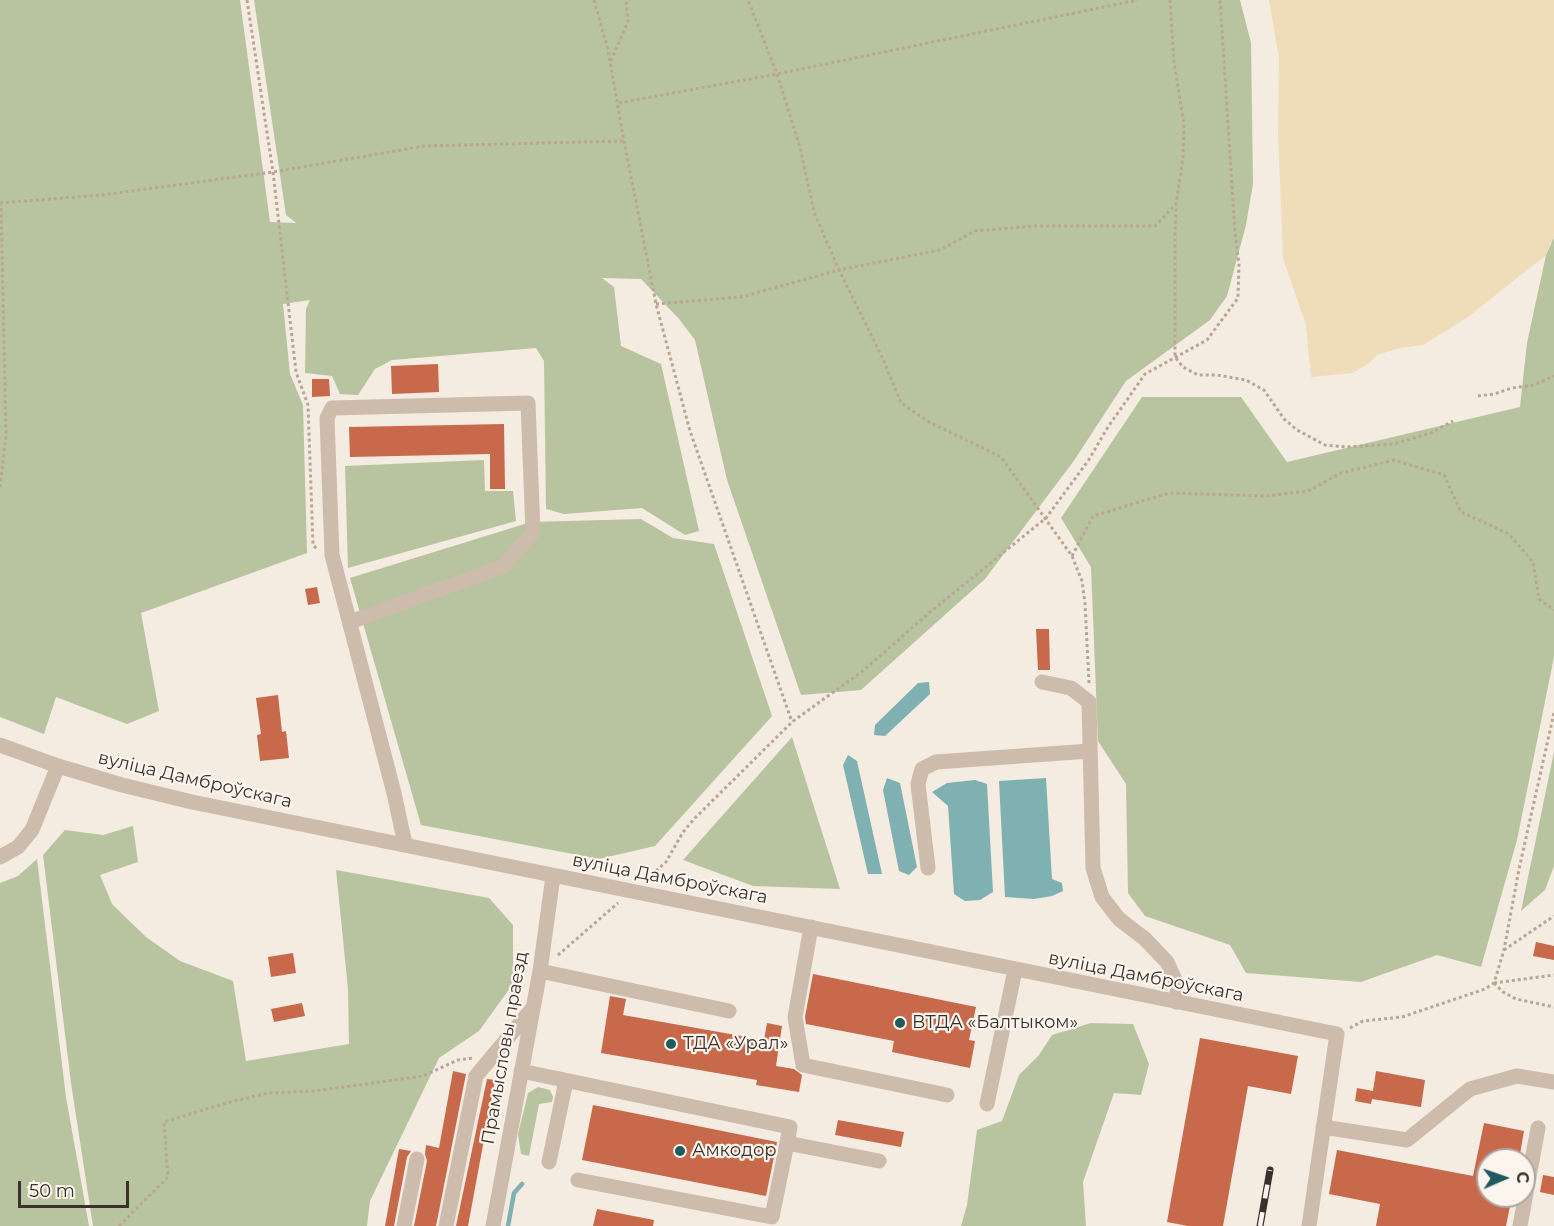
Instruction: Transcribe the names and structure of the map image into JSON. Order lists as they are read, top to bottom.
{
  "streets": {
    "street": ["вуліца Дамброўскага", "Прамысловы праезд"]
  },
  "crossings": [
    ["вуліца Дамброўскага", "Прамысловы праезд"]
  ],
  "places": ["ВТДА «Балтыком»", "ТДА «Урал»", "Амкодор"],
  "scale_bar": "50 m",
  "north": "right"
}
